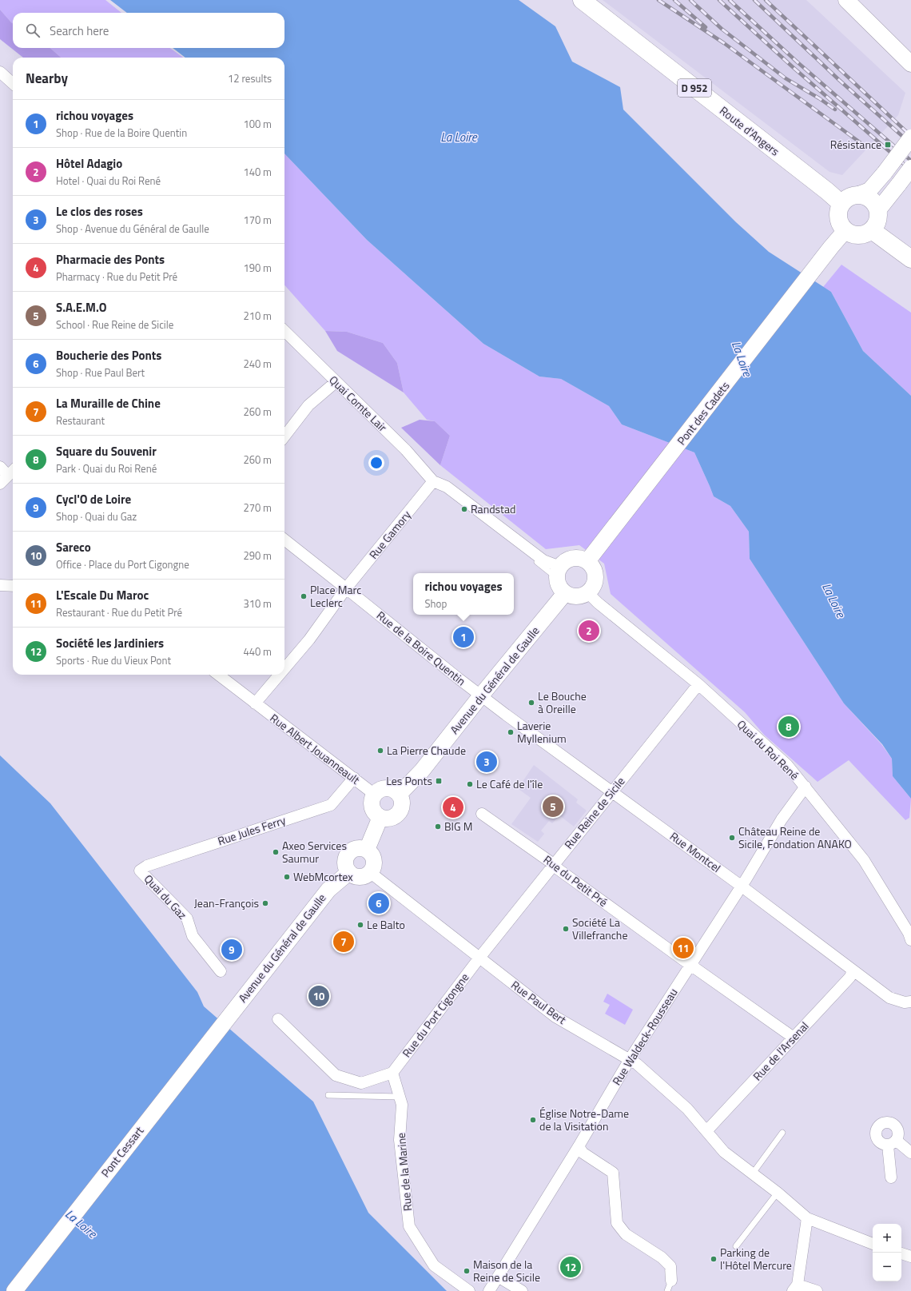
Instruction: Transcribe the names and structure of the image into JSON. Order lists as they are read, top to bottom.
{
  "streets": {
    "main road": [
      "D 952",
      "Route d'Angers",
      "Pont des Cadets",
      "Avenue du Général de Gaulle",
      "Pont Cessart"
    ],
    "street": [
      "Quai Comte Lair",
      "Rue Gamory",
      "Rue de la Boire Quentin",
      "Rue Albert Jouanneault",
      "Quai du Roi René",
      "Rue Reine de Sicile",
      "Rue Jules Ferry",
      "Rue Montcel",
      "Rue du Petit Pré",
      "Quai du Gaz",
      "Rue Paul Bert",
      "Rue du Port Cigongne",
      "Rue Waldeck-Rousseau",
      "Rue de l'Arsenal",
      "Rue de la Marine"
    ]
  },
  "crossings": [
    ["Route d'Angers", "Pont des Cadets"],
    ["Quai Comte Lair", "Pont des Cadets"],
    ["Quai Comte Lair", "Rue Gamory"],
    ["Quai Comte Lair", "Avenue du Général de Gaulle"],
    ["Quai Comte Lair", "Quai du Roi René"],
    ["Pont des Cadets", "Avenue du Général de Gaulle"],
    ["Pont des Cadets", "Quai du Roi René"],
    ["Rue Gamory", "Rue de la Boire Quentin"],
    ["Rue de la Boire Quentin", "Avenue du Général de Gaulle"],
    ["Rue de la Boire Quentin", "Rue Montcel"],
    ["Avenue du Général de Gaulle", "Rue Albert Jouanneault"],
    ["Avenue du Général de Gaulle", "Quai du Roi René"],
    ["Avenue du Général de Gaulle", "Rue Montcel"],
    ["Avenue du Général de Gaulle", "Rue Paul Bert"],
    ["Avenue du Général de Gaulle", "Pont Cessart"],
    ["Rue Albert Jouanneault", "Rue Jules Ferry"],
    ["Quai du Roi René", "Rue Reine de Sicile"],
    ["Quai du Roi René", "Rue Waldeck-Rousseau"],
    ["Rue Reine de Sicile", "Rue Montcel"],
    ["Rue Reine de Sicile", "Rue du Petit Pré"],
    ["Rue Reine de Sicile", "Rue Paul Bert"],
    ["Rue Reine de Sicile", "Rue du Port Cigongne"],
    ["Rue Jules Ferry", "Quai du Gaz"],
    ["Rue Montcel", "Rue Waldeck-Rousseau"],
    ["Rue Montcel", "Rue de l'Arsenal"],
    ["Rue du Petit Pré", "Rue Waldeck-Rousseau"],
    ["Rue du Petit Pré", "Rue de l'Arsenal"],
    ["Rue Paul Bert", "Rue du Port Cigongne"],
    ["Rue Paul Bert", "Rue Waldeck-Rousseau"],
    ["Rue Paul Bert", "Rue de l'Arsenal"],
    ["Rue du Port Cigongne", "Rue de la Marine"]
  ],
  "water": ["La Loire"],
  "places": {
    "transit": ["Résistance", "Les Ponts"],
    "other": [
      "Randstad",
      "Place Marc Leclerc",
      "Le Bouche à Oreille",
      "Laverie Myllenium",
      "La Pierre Chaude",
      "Le Café de l'île",
      "BIG M",
      "Château Reine de Sicile, Fondation ANAKO",
      "Axeo Services Saumur",
      "WebMcortex",
      "Jean-François",
      "Le Balto",
      "Société La Villefranche",
      "Église Notre-Dame de la Visitation",
      "Parking de l'Hôtel Mercure",
      "Maison de la Reine de Sicile"
    ]
  },
  "page": {
    "search": "Search here",
    "heading": ["Nearby", "12 results"],
    "list": [
      {
        "mark": "1",
        "name": "richou voyages",
        "note": "Shop · Rue de la Boire Quentin",
        "value": "100 m"
      },
      {
        "mark": "2",
        "name": "Hôtel Adagio",
        "note": "Hotel · Quai du Roi René",
        "value": "140 m"
      },
      {
        "mark": "3",
        "name": "Le clos des roses",
        "note": "Shop · Avenue du Général de Gaulle",
        "value": "170 m"
      },
      {
        "mark": "4",
        "name": "Pharmacie des Ponts",
        "note": "Pharmacy · Rue du Petit Pré",
        "value": "190 m"
      },
      {
        "mark": "5",
        "name": "S.A.E.M.O",
        "note": "School · Rue Reine de Sicile",
        "value": "210 m"
      },
      {
        "mark": "6",
        "name": "Boucherie des Ponts",
        "note": "Shop · Rue Paul Bert",
        "value": "240 m"
      },
      {
        "mark": "7",
        "name": "La Muraille de Chine",
        "note": "Restaurant",
        "value": "260 m"
      },
      {
        "mark": "8",
        "name": "Square du Souvenir",
        "note": "Park · Quai du Roi René",
        "value": "260 m"
      },
      {
        "mark": "9",
        "name": "Cycl'O de Loire",
        "note": "Shop · Quai du Gaz",
        "value": "270 m"
      },
      {
        "mark": "10",
        "name": "Sareco",
        "note": "Office · Place du Port Cigongne",
        "value": "290 m"
      },
      {
        "mark": "11",
        "name": "L'Escale Du Maroc",
        "note": "Restaurant · Rue du Petit Pré",
        "value": "310 m"
      },
      {
        "mark": "12",
        "name": "Société les Jardiniers",
        "note": "Sports · Rue du Vieux Pont",
        "value": "440 m"
      }
    ],
    "popup": ["richou voyages", "Shop"],
    "pins": [
      "2",
      "1",
      "8",
      "3",
      "5",
      "4",
      "6",
      "7",
      "11",
      "9",
      "10",
      "12"
    ],
    "map_buttons": ["+", "−"]
  }
}
